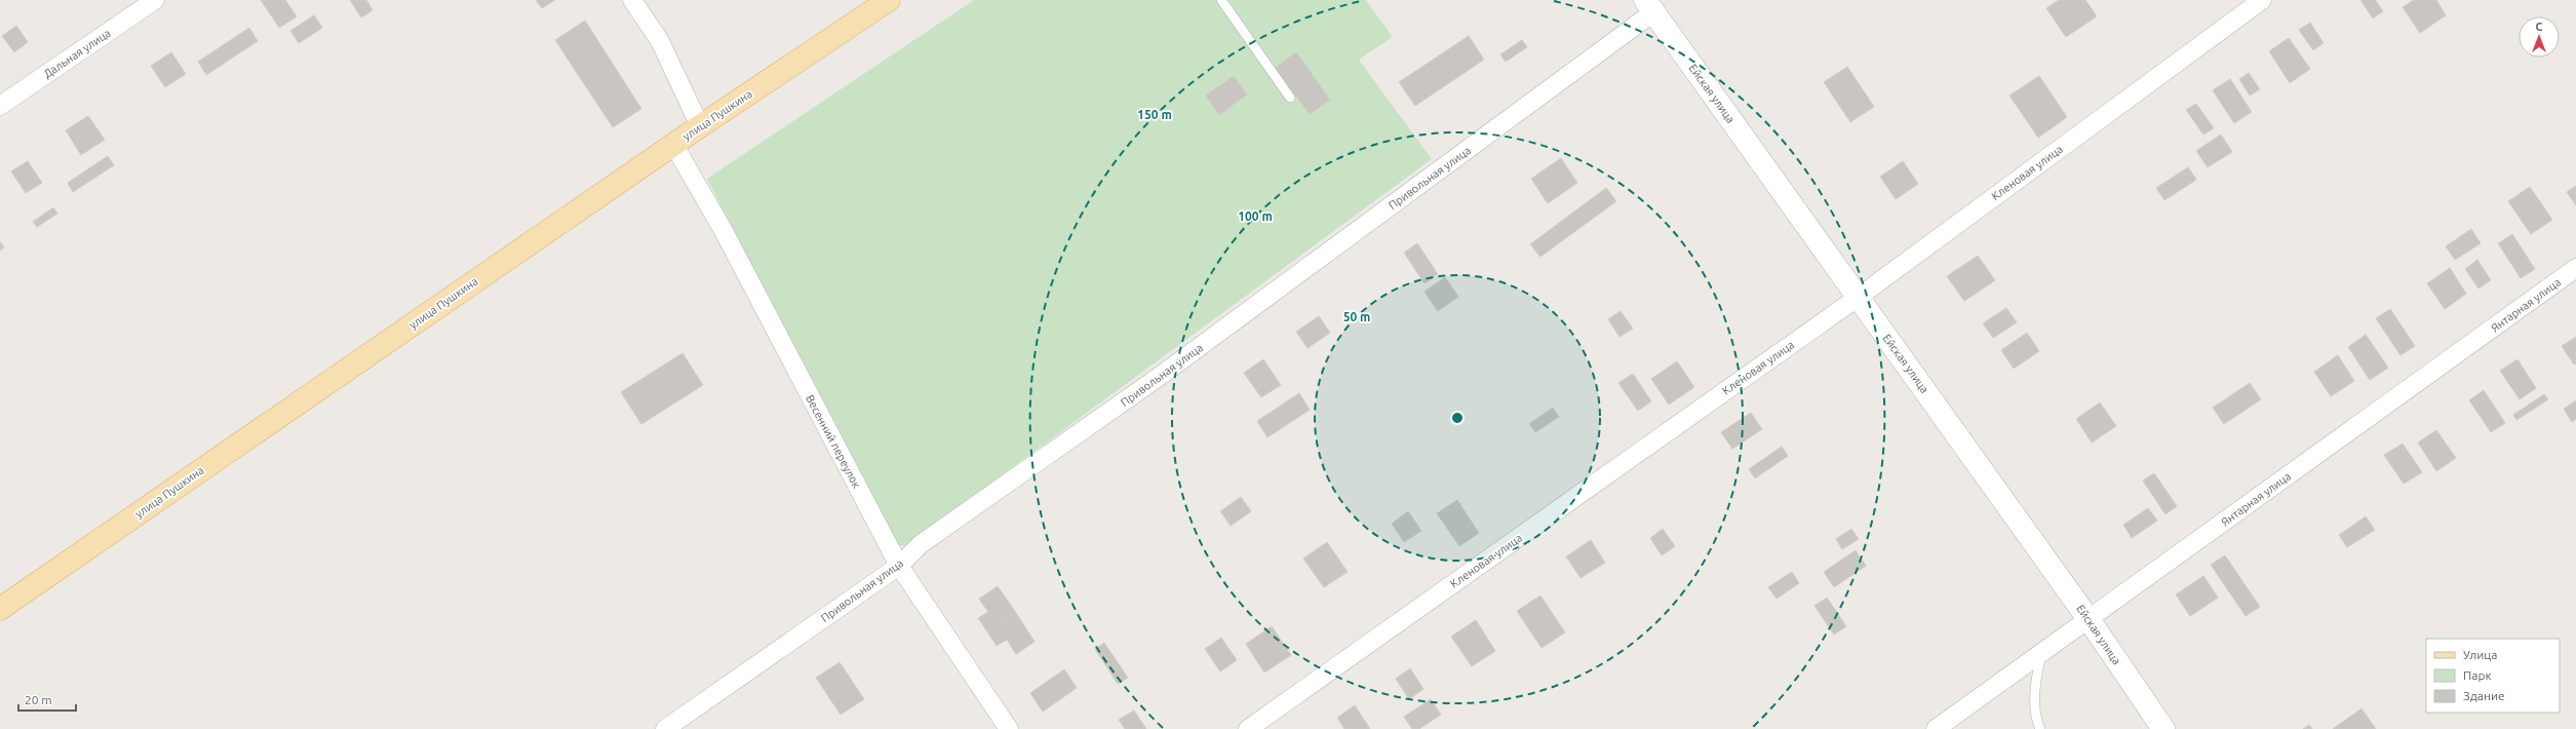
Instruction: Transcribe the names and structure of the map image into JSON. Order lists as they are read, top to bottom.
{
  "streets": {
    "main road": ["улица Пушкина"],
    "street": [
      "Дальная улица",
      "Ейская улица",
      "Кленовая улица",
      "Привольная улица",
      "Янтарная улица",
      "Весенний переулок"
    ]
  },
  "crossings": [
    ["Ейская улица", "Кленовая улица"],
    ["Ейская улица", "Привольная улица"],
    ["Ейская улица", "Янтарная улица"],
    ["улица Пушкина", "Весенний переулок"],
    ["Привольная улица", "Весенний переулок"]
  ],
  "legend": ["Улица", "Парк", "Здание"],
  "scale_bar": "20 m",
  "north": "top",
  "rings": ["150 m", "100 m", "50 m"]
}
